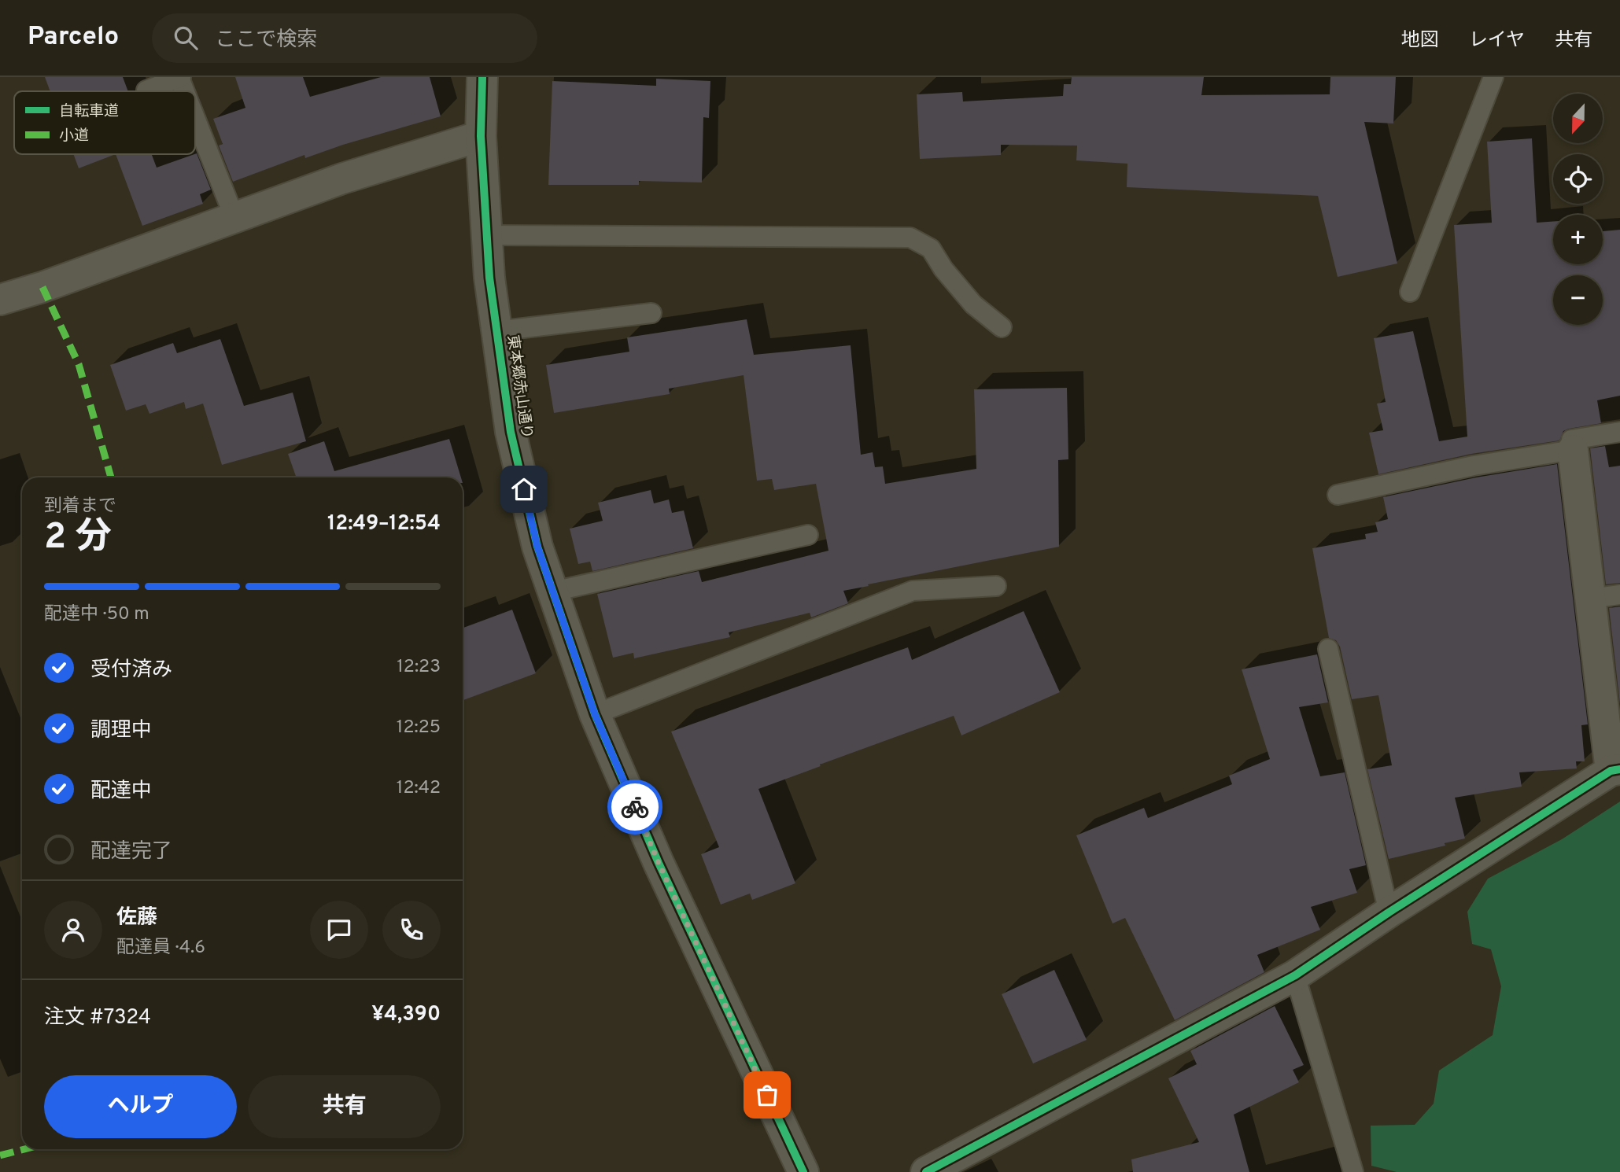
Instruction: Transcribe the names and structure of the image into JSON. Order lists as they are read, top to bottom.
{
  "streets": {
    "street": ["東本郷赤山通り"]
  },
  "legend": ["自転車道", "小道"],
  "north": "bottom",
  "page": {
    "header": "Parcelo",
    "search": "ここで検索",
    "nav": ["地図", "レイヤ", "共有"],
    "map_buttons": ["+", "−"],
    "heading": ["2 分", "到着まで", "12:49–12:54"],
    "panel": [
      "佐藤",
      "配達員 · 4.6",
      "注文 #7324",
      "¥4,390"
    ],
    "bar": "配達中 · 50 m",
    "list": [
      ["受付済み", "12:23"],
      ["調理中", "12:25"],
      ["配達中", "12:42"],
      "配達完了"
    ],
    "buttons": ["ヘルプ", "共有"]
  }
}
